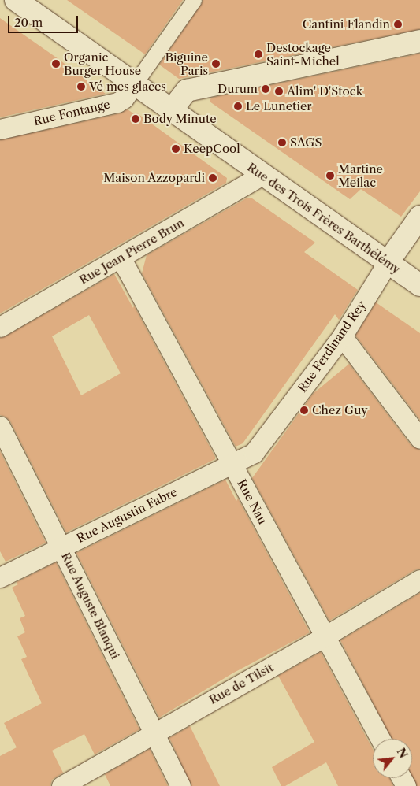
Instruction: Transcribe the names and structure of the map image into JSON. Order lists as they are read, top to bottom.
{
  "streets": {
    "street": [
      "Rue Fontange",
      "Rue des Trois Frères Barthélémy",
      "Rue Jean Pierre Brun",
      "Rue Ferdinand Rey",
      "Rue Nau",
      "Rue Augustin Fabre",
      "Rue Auguste Blanqui",
      "Rue de Tilsit"
    ]
  },
  "crossings": [
    ["Rue Fontange", "Rue des Trois Frères Barthélémy"],
    ["Rue des Trois Frères Barthélémy", "Rue Jean Pierre Brun"],
    ["Rue des Trois Frères Barthélémy", "Rue Ferdinand Rey"],
    ["Rue Jean Pierre Brun", "Rue Nau"],
    ["Rue Ferdinand Rey", "Rue Nau"],
    ["Rue Ferdinand Rey", "Rue Augustin Fabre"],
    ["Rue Nau", "Rue Augustin Fabre"],
    ["Rue Nau", "Rue de Tilsit"],
    ["Rue Augustin Fabre", "Rue Auguste Blanqui"],
    ["Rue Auguste Blanqui", "Rue de Tilsit"]
  ],
  "places": [
    "Cantini Flandin",
    "Destockage Saint-Michel",
    "Organic Burger House",
    "Biguine Paris",
    "Vé mes glaces",
    "Durum",
    "Alim' D'Stock",
    "Le Lunetier",
    "Body Minute",
    "SAGS",
    "KeepCool",
    "Martine Meilac",
    "Maison Azzopardi",
    "Chez Guy"
  ],
  "scale_bar": "20 m",
  "north": "top right"
}
